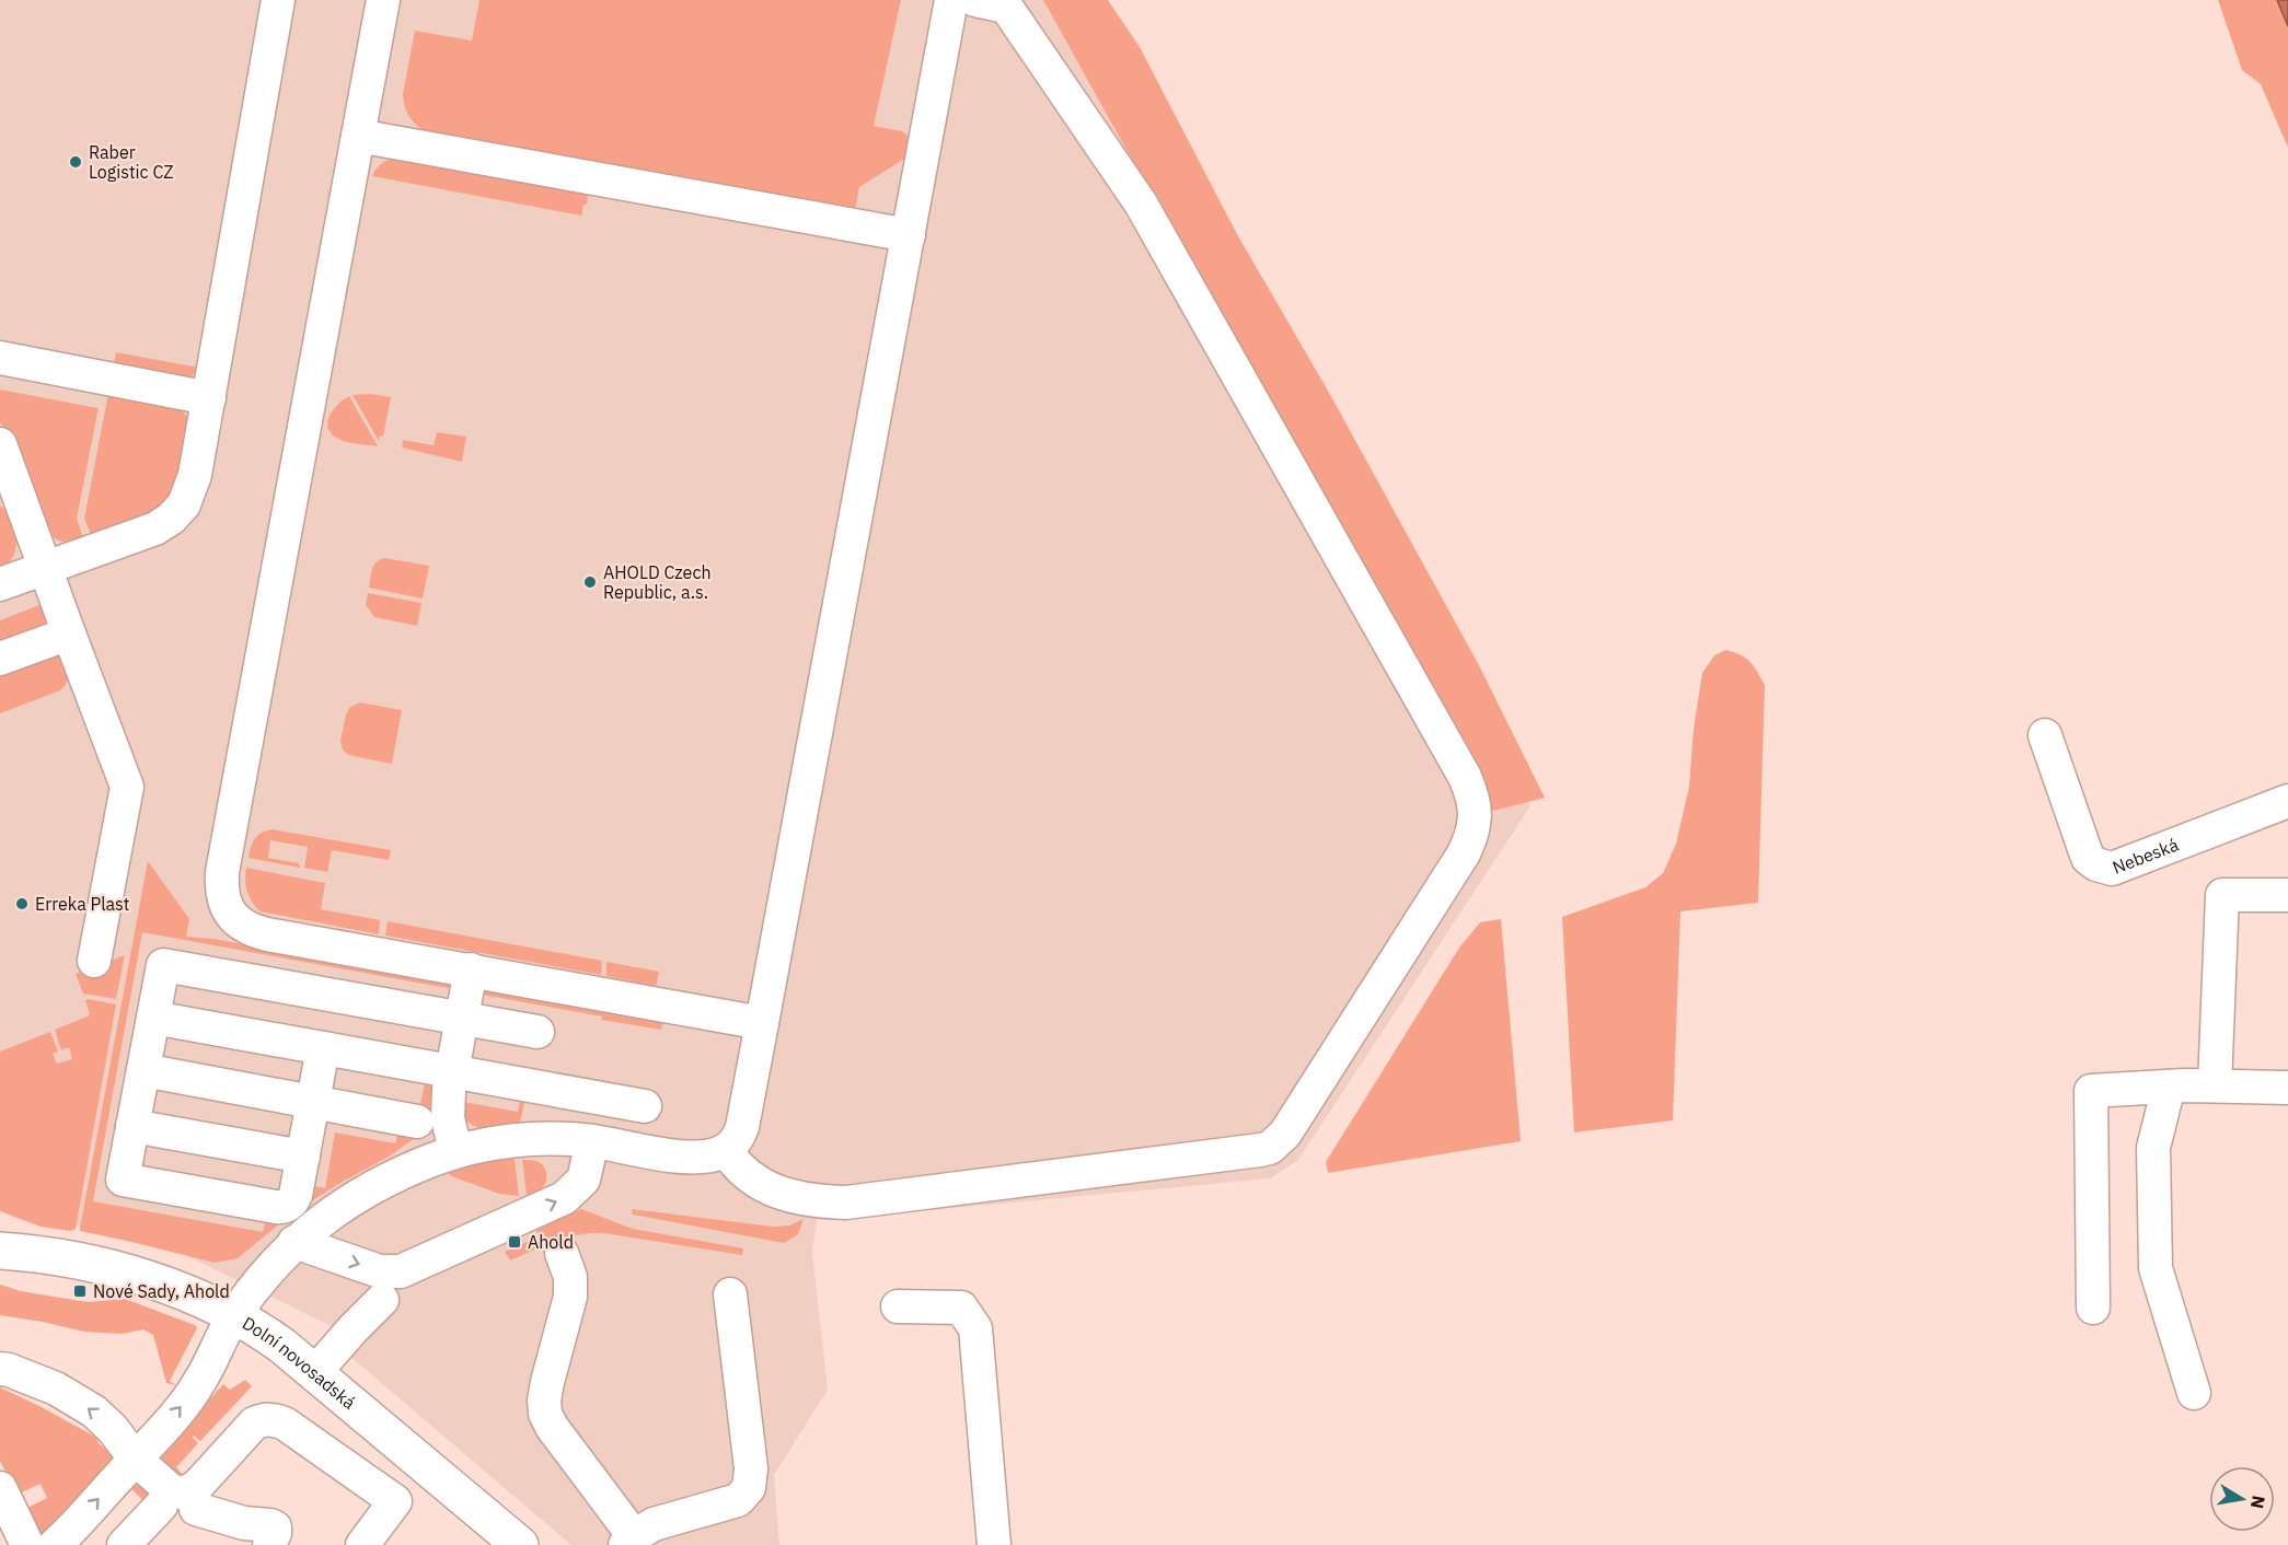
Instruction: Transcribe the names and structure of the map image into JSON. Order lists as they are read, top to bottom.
{
  "streets": {
    "main road": ["Dolní novosadská"],
    "street": ["Nebeská"]
  },
  "places": {
    "other": ["Raber Logistic CZ", "AHOLD Czech Republic, a.s.", "Erreka Plast"],
    "transit": ["Ahold", "Nové Sady, Ahold"]
  },
  "north": "right"
}
